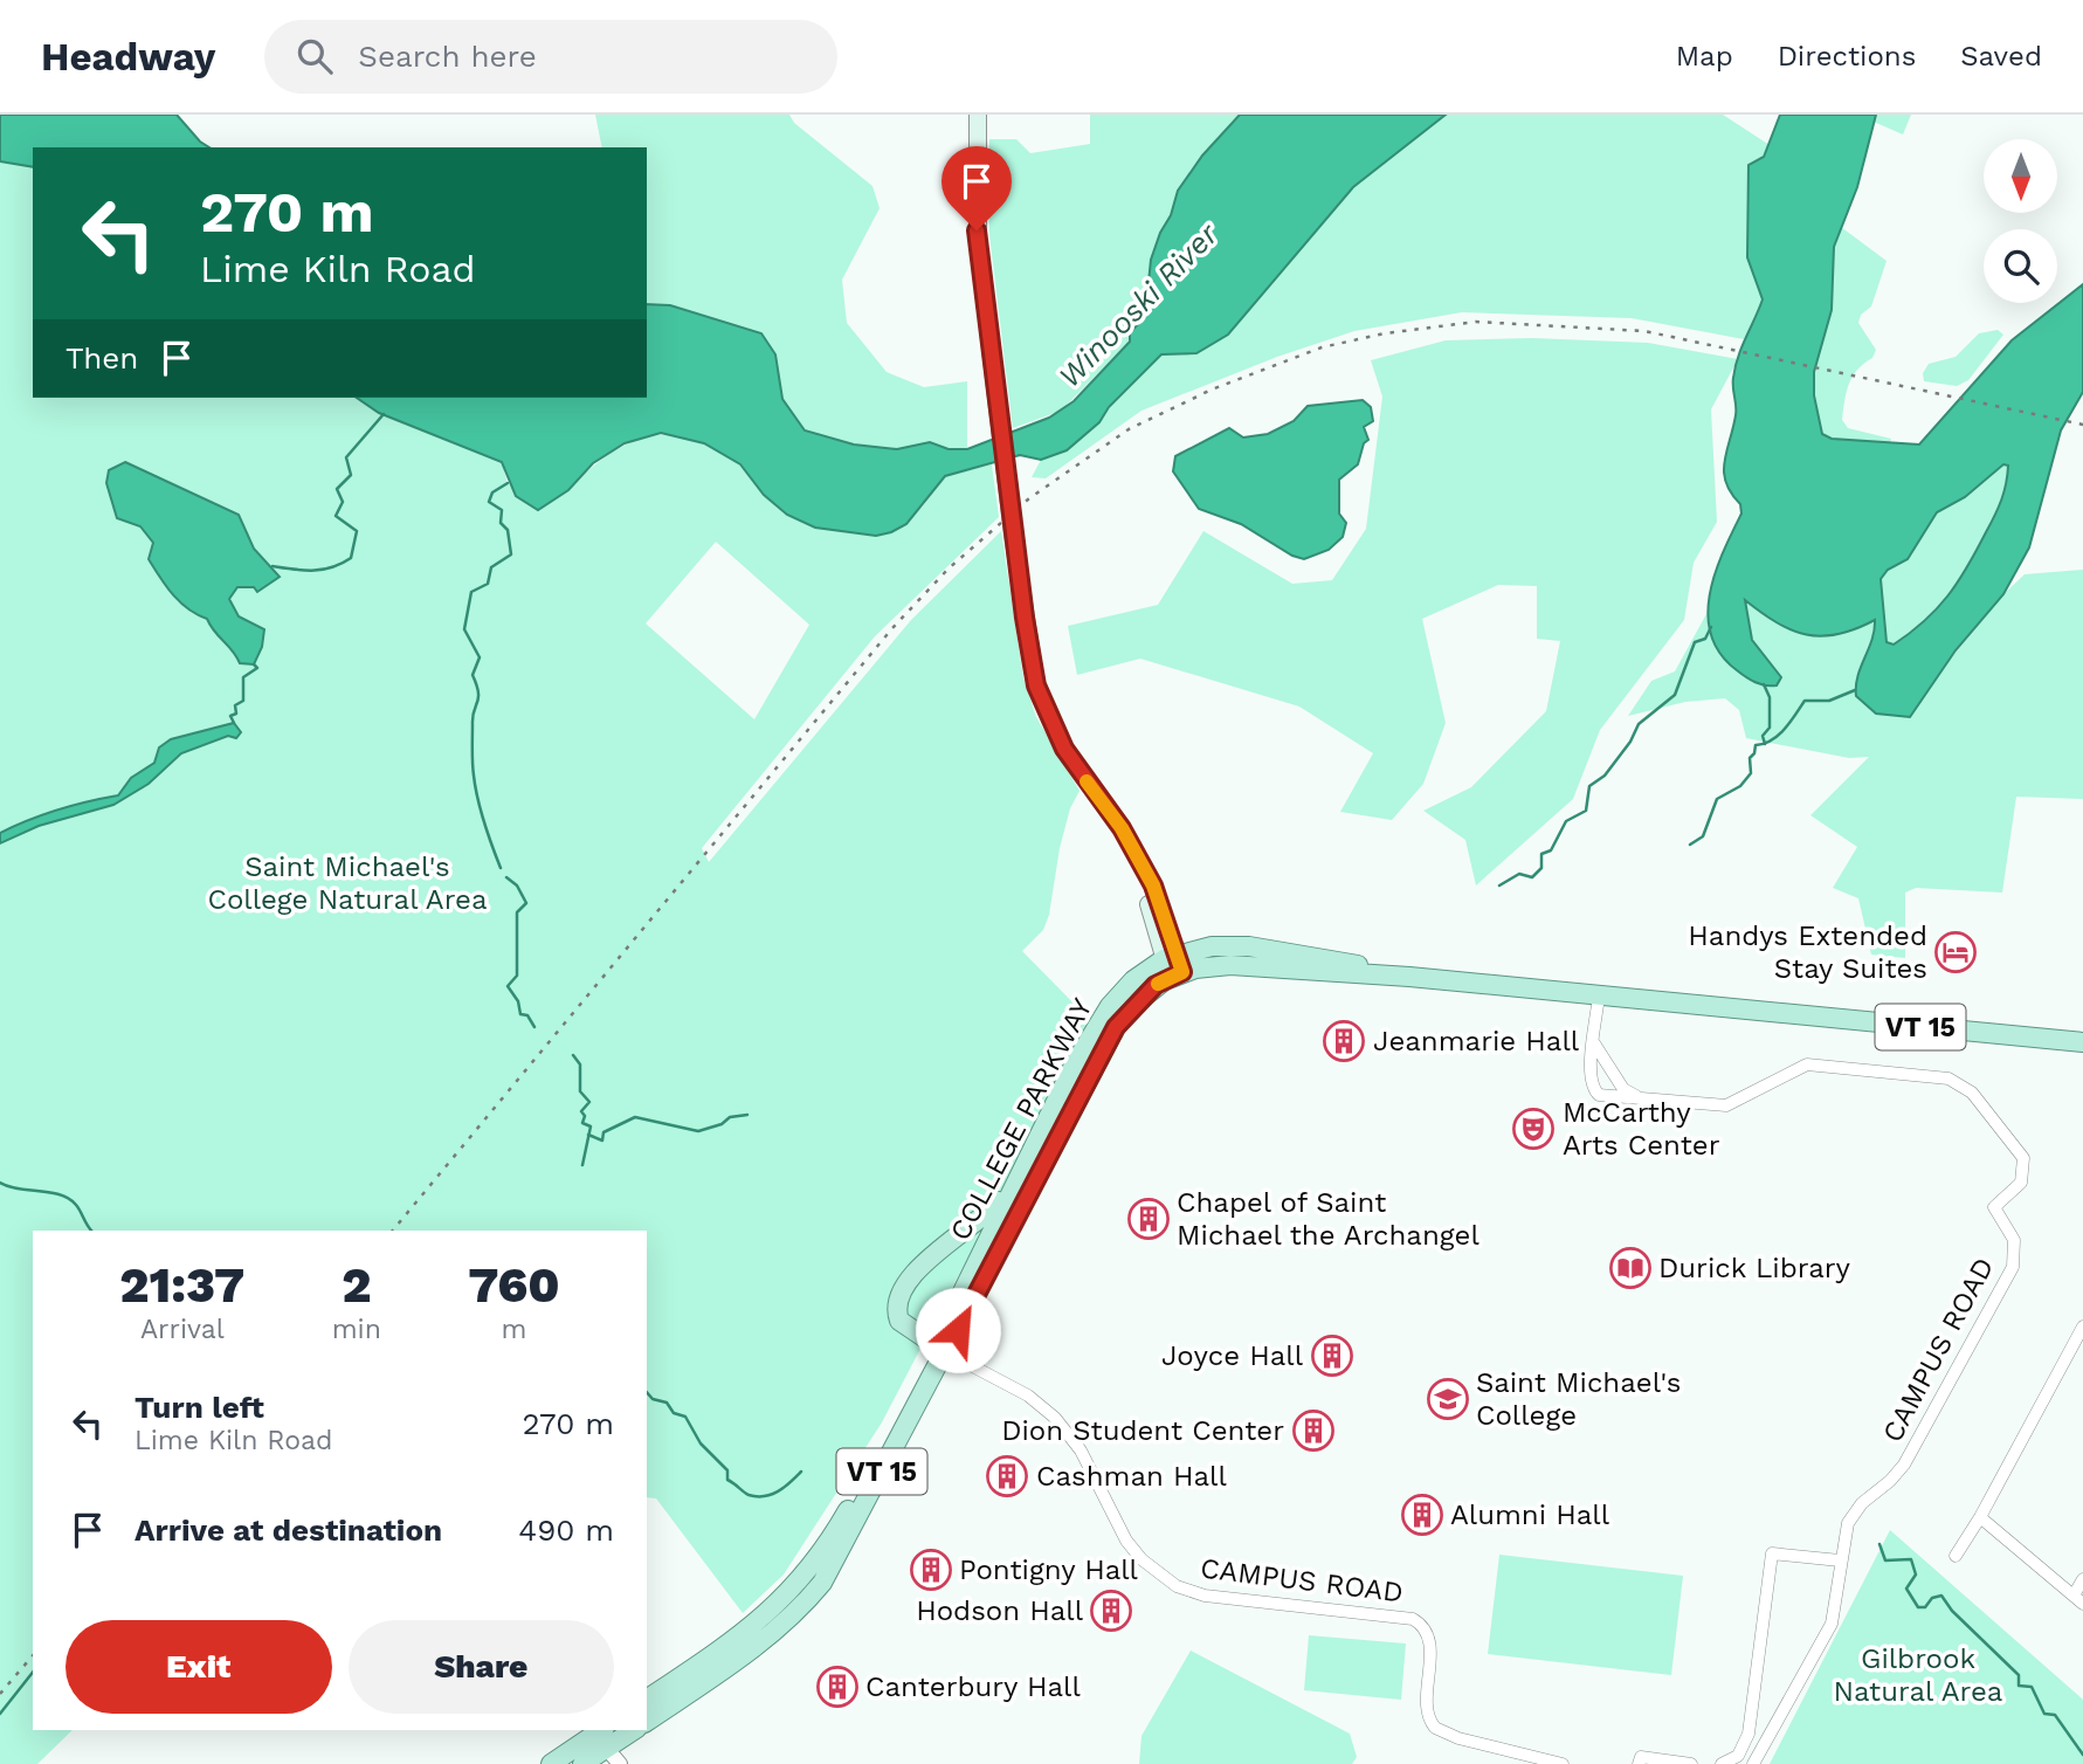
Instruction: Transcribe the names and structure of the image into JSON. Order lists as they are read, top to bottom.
{
  "streets": {
    "main road": ["VT 15", "COLLEGE PARKWAY"],
    "street": ["CAMPUS ROAD"]
  },
  "crossings": [
    ["COLLEGE PARKWAY", "CAMPUS ROAD"]
  ],
  "water": ["Winooski River"],
  "parks": ["Saint Michael's College Natural Area", "Gilbrook Natural Area"],
  "places": {
    "hotel": ["Handys Extended Stay Suites"],
    "building": [
      "Jeanmarie Hall",
      "Chapel of Saint Michael the Archangel",
      "Joyce Hall",
      "Dion Student Center",
      "Cashman Hall",
      "Alumni Hall",
      "Pontigny Hall",
      "Hodson Hall",
      "Canterbury Hall"
    ],
    "theatre": ["McCarthy Arts Center"],
    "library": ["Durick Library"],
    "school or university": ["Saint Michael's College"]
  },
  "north": "bottom",
  "page": {
    "header": "Headway",
    "search": "Search here",
    "nav": ["Map", "Directions", "Saved"],
    "turn": ["270 m", "Lime Kiln Road"],
    "then": "Then",
    "eta": [
      "21:37",
      "Arrival",
      "2",
      "min",
      "760",
      "m"
    ],
    "list": [
      {
        "name": "Turn left",
        "note": "Lime Kiln Road",
        "value": "270 m"
      },
      {
        "name": "Arrive at destination",
        "value": "490 m"
      }
    ],
    "buttons": ["Exit", "Share"]
  }
}
